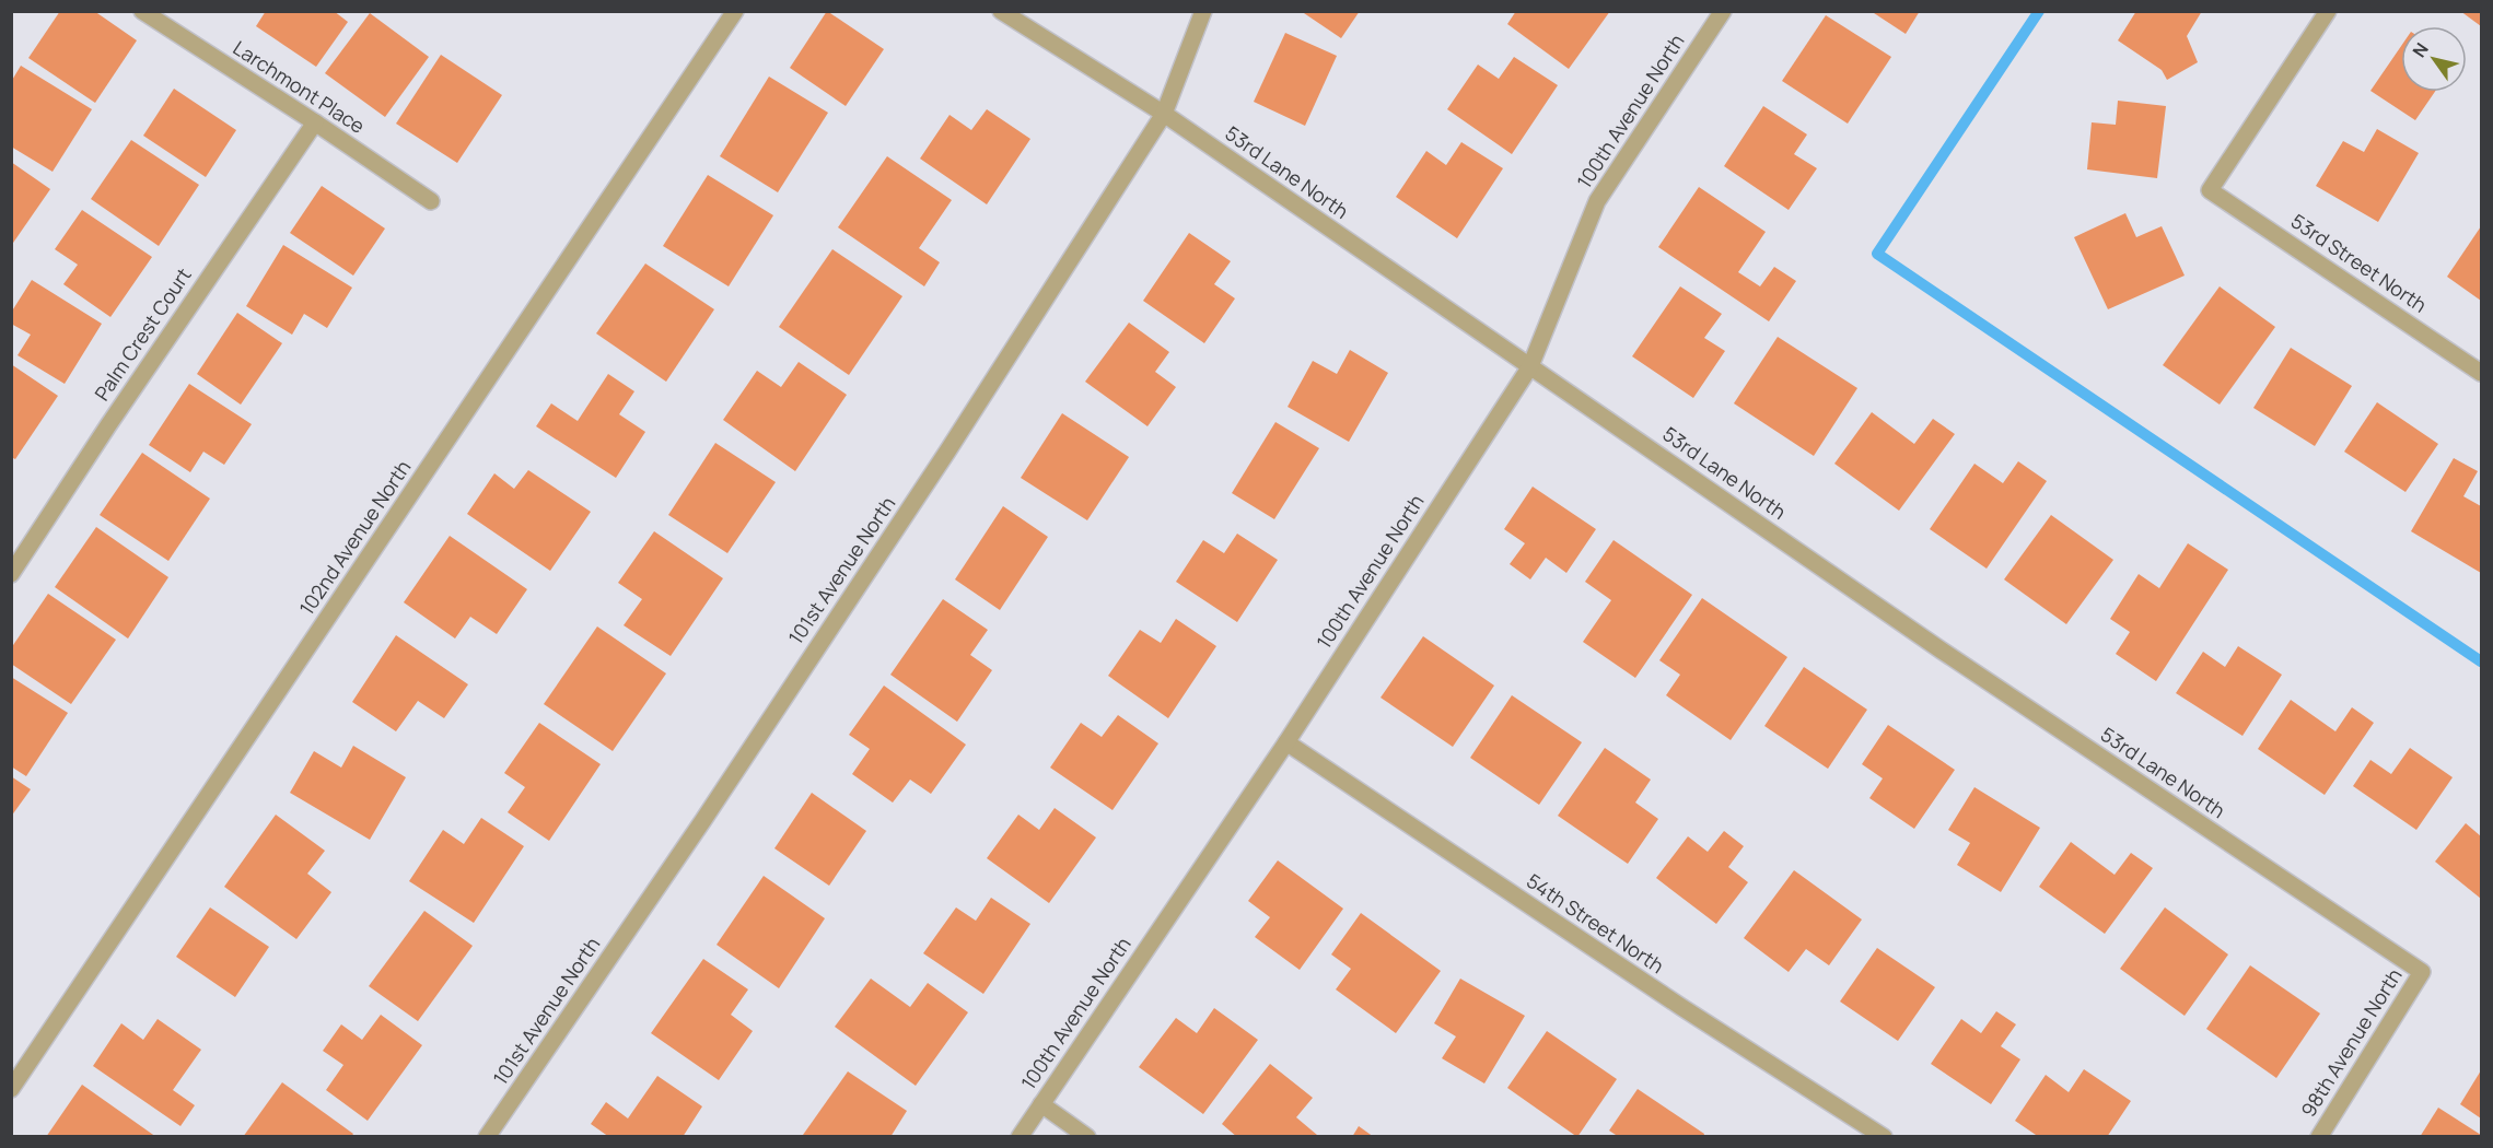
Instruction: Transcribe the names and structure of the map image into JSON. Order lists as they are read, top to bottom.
{
  "streets": {
    "street": [
      "Larchmont Place",
      "100th Avenue North",
      "53rd Lane North",
      "53rd Street North",
      "Palm Crest Court",
      "102nd Avenue North",
      "101st Avenue North",
      "54th Street North",
      "98th Avenue North"
    ]
  },
  "crossings": [
    ["Larchmont Place", "Palm Crest Court"],
    ["100th Avenue North", "53rd Lane North"],
    ["100th Avenue North", "54th Street North"],
    ["53rd Lane North", "101st Avenue North"],
    ["53rd Lane North", "98th Avenue North"]
  ],
  "north": "top left"
}
